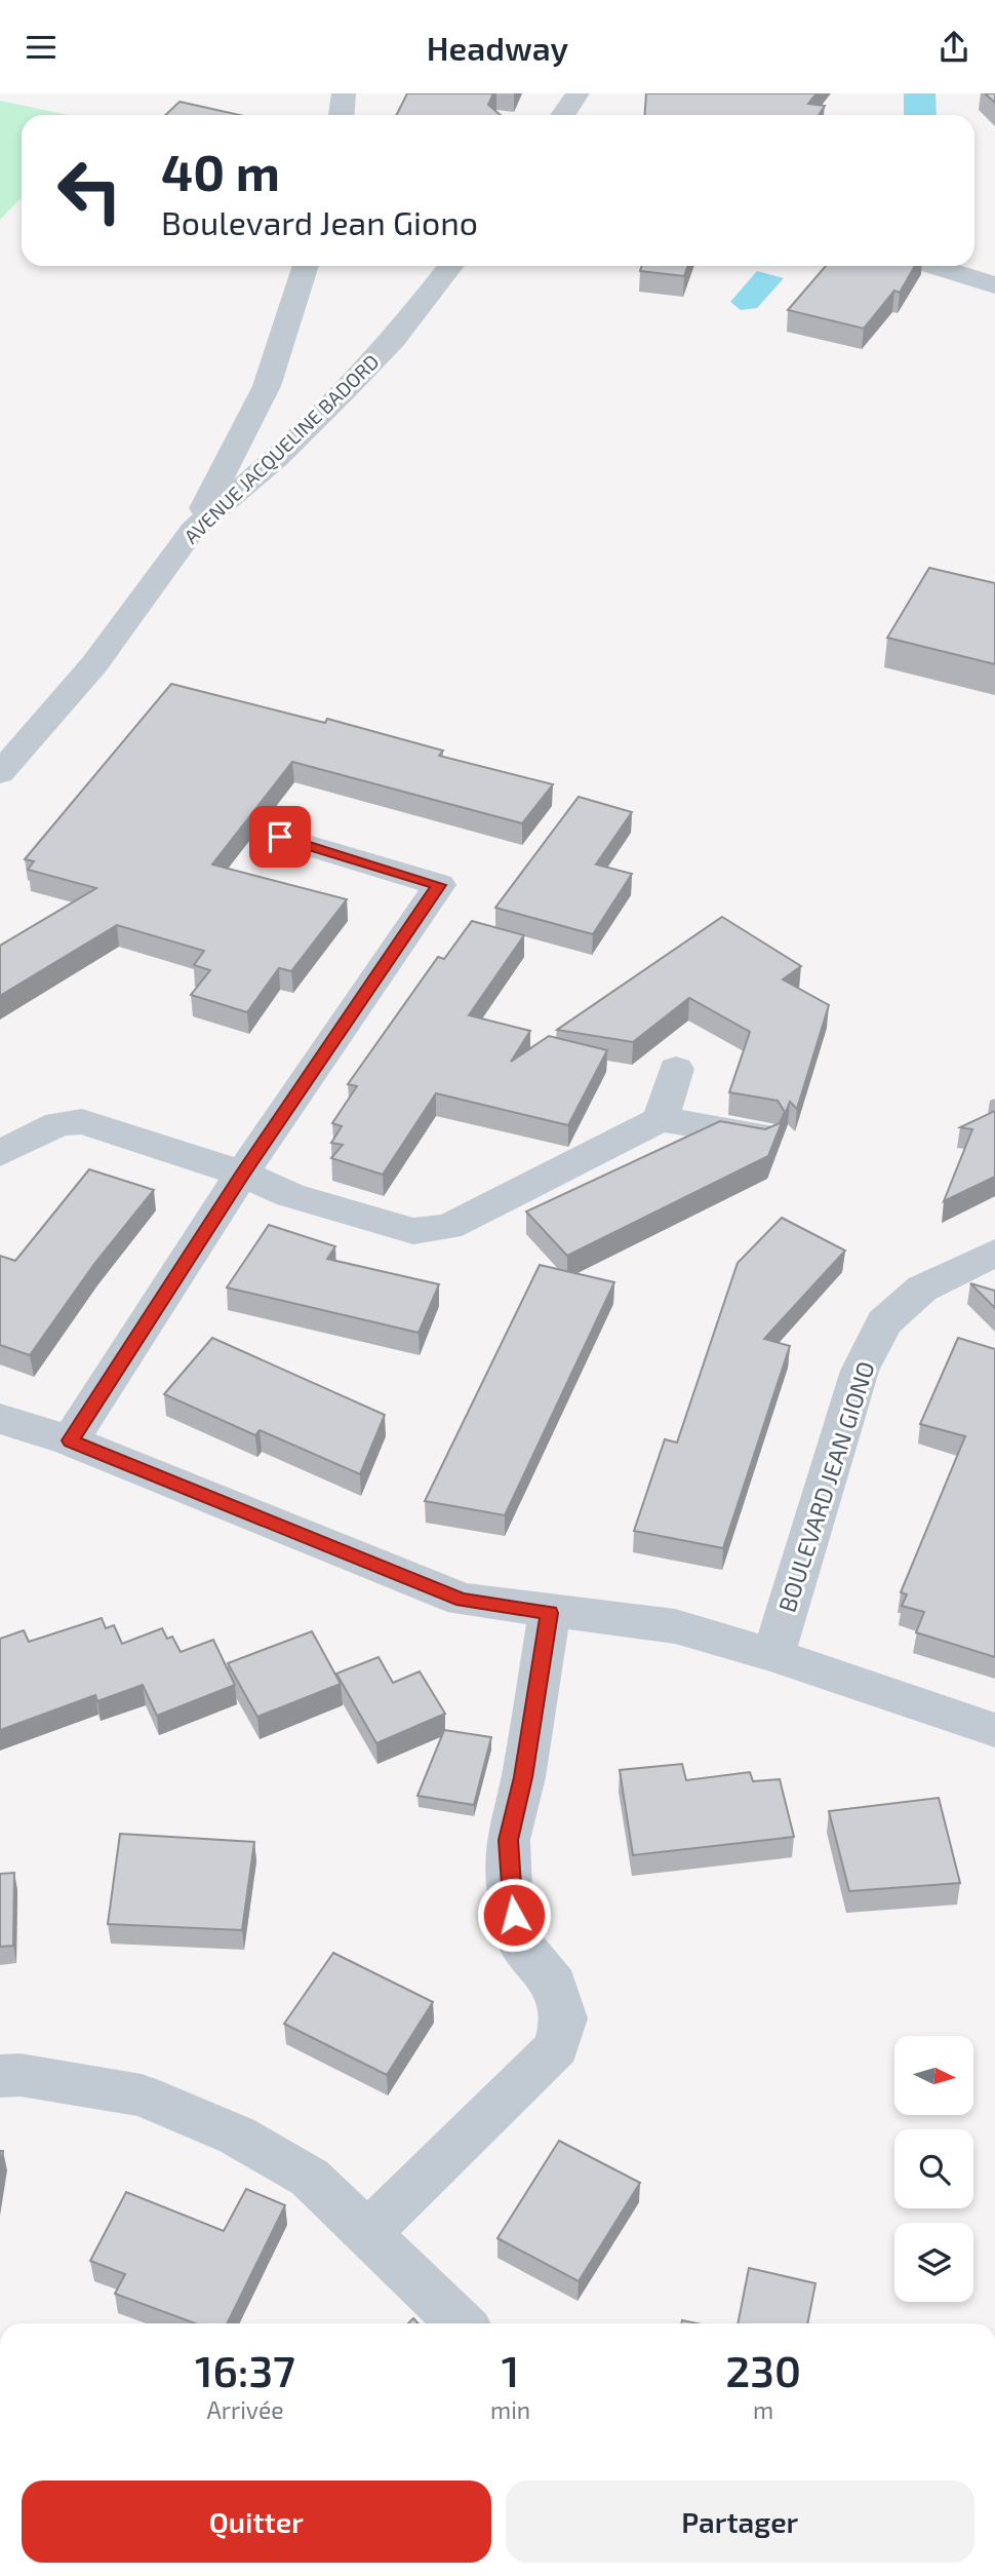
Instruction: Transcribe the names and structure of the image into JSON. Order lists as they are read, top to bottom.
{
  "streets": {
    "street": ["AVENUE JACQUELINE BADORD", "BOULEVARD JEAN GIONO"]
  },
  "north": "right",
  "page": {
    "header": "Headway",
    "turn": ["40 m", "Boulevard Jean Giono"],
    "eta": [
      "16:37",
      "Arrivée",
      "1",
      "min",
      "230",
      "m"
    ],
    "buttons": ["Quitter", "Partager"]
  }
}
